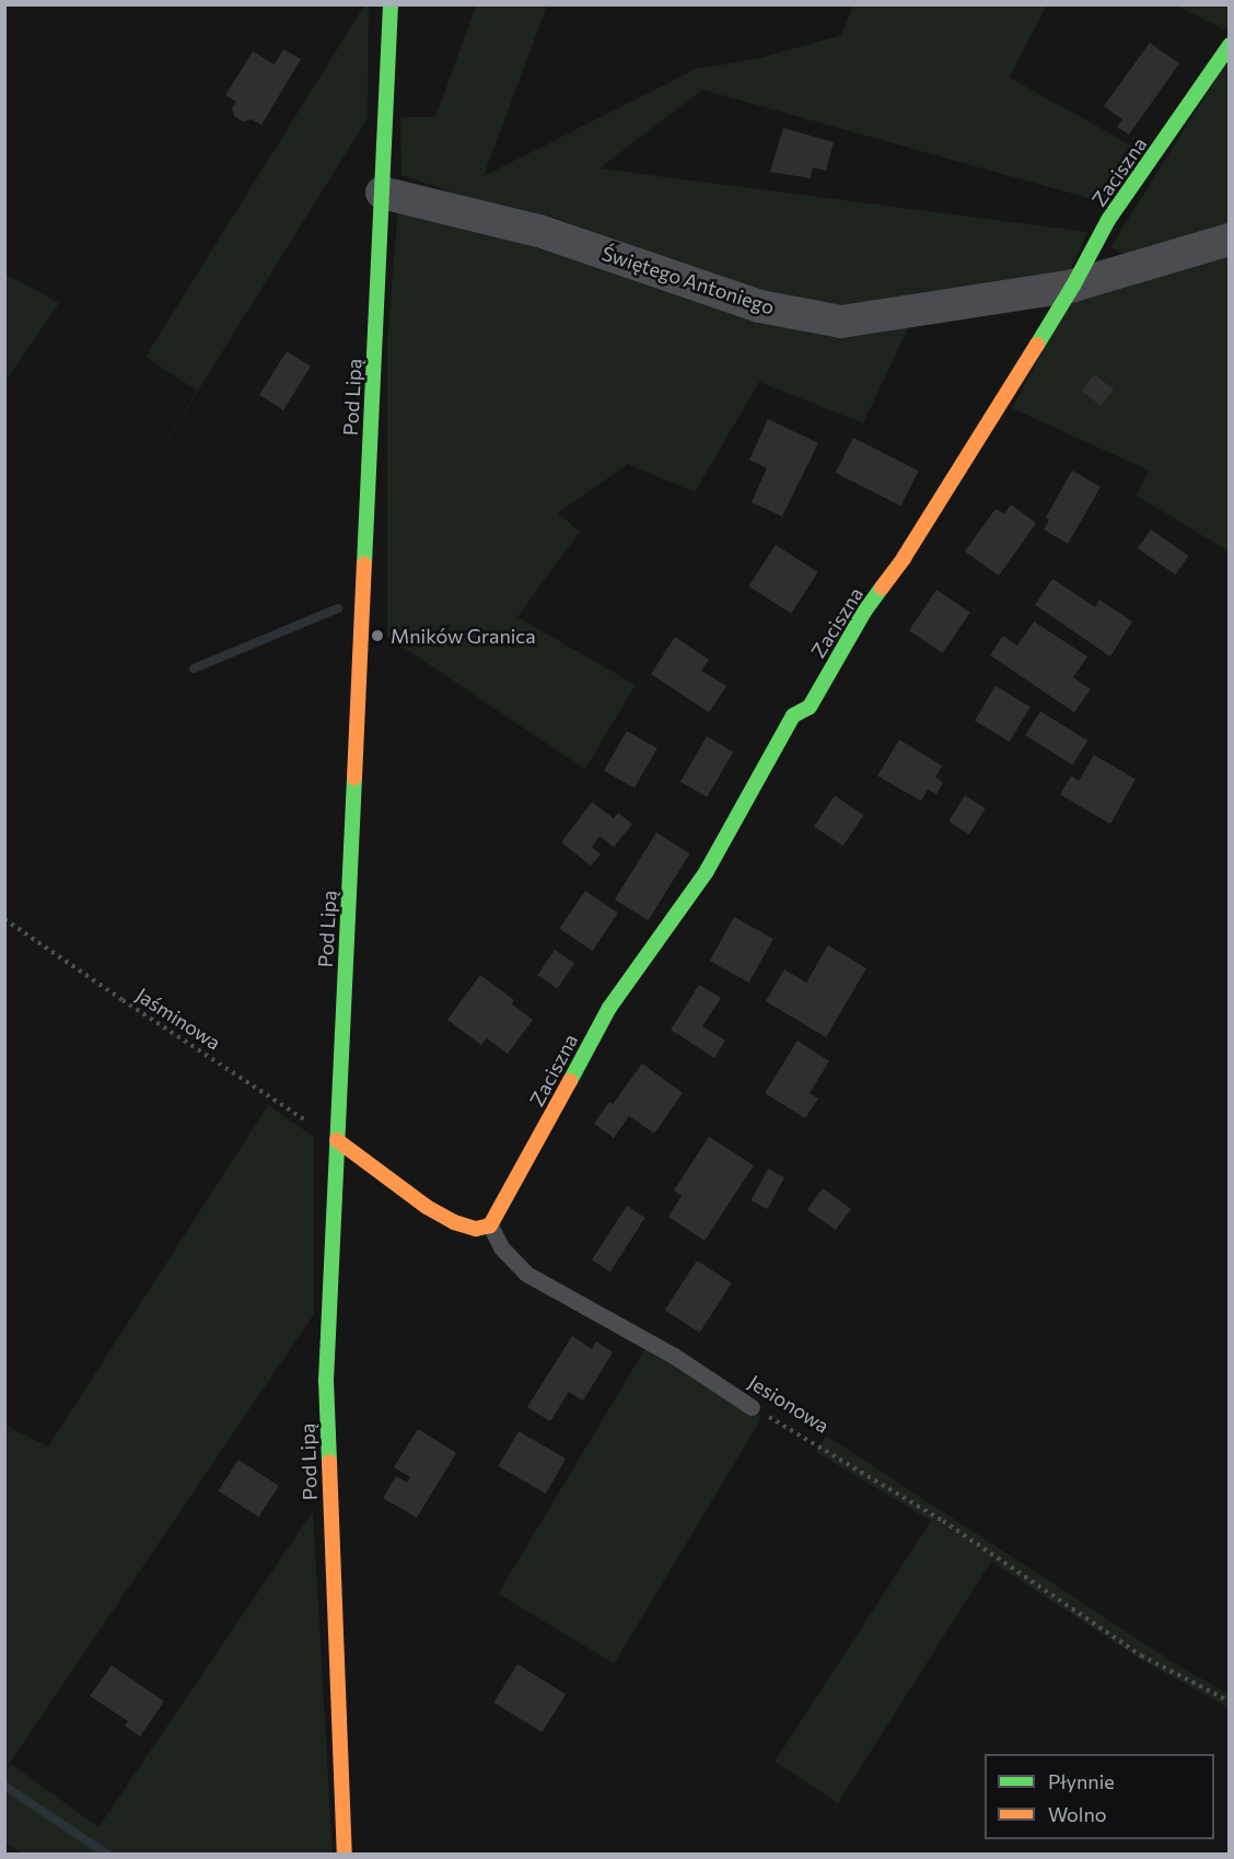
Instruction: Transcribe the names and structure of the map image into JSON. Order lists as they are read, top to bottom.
{
  "streets": {
    "street": ["Zaciszna", "Świętego Antoniego", "Pod Lipą"],
    "lane": ["Jesionowa"],
    "path": ["Jaśminowa"]
  },
  "crossings": [
    ["Zaciszna", "Świętego Antoniego"],
    ["Zaciszna", "Jesionowa"],
    ["Świętego Antoniego", "Pod Lipą"],
    ["Pod Lipą", "Jaśminowa"]
  ],
  "places": ["Mników Granica"],
  "legend": ["Płynnie", "Wolno"]
}
